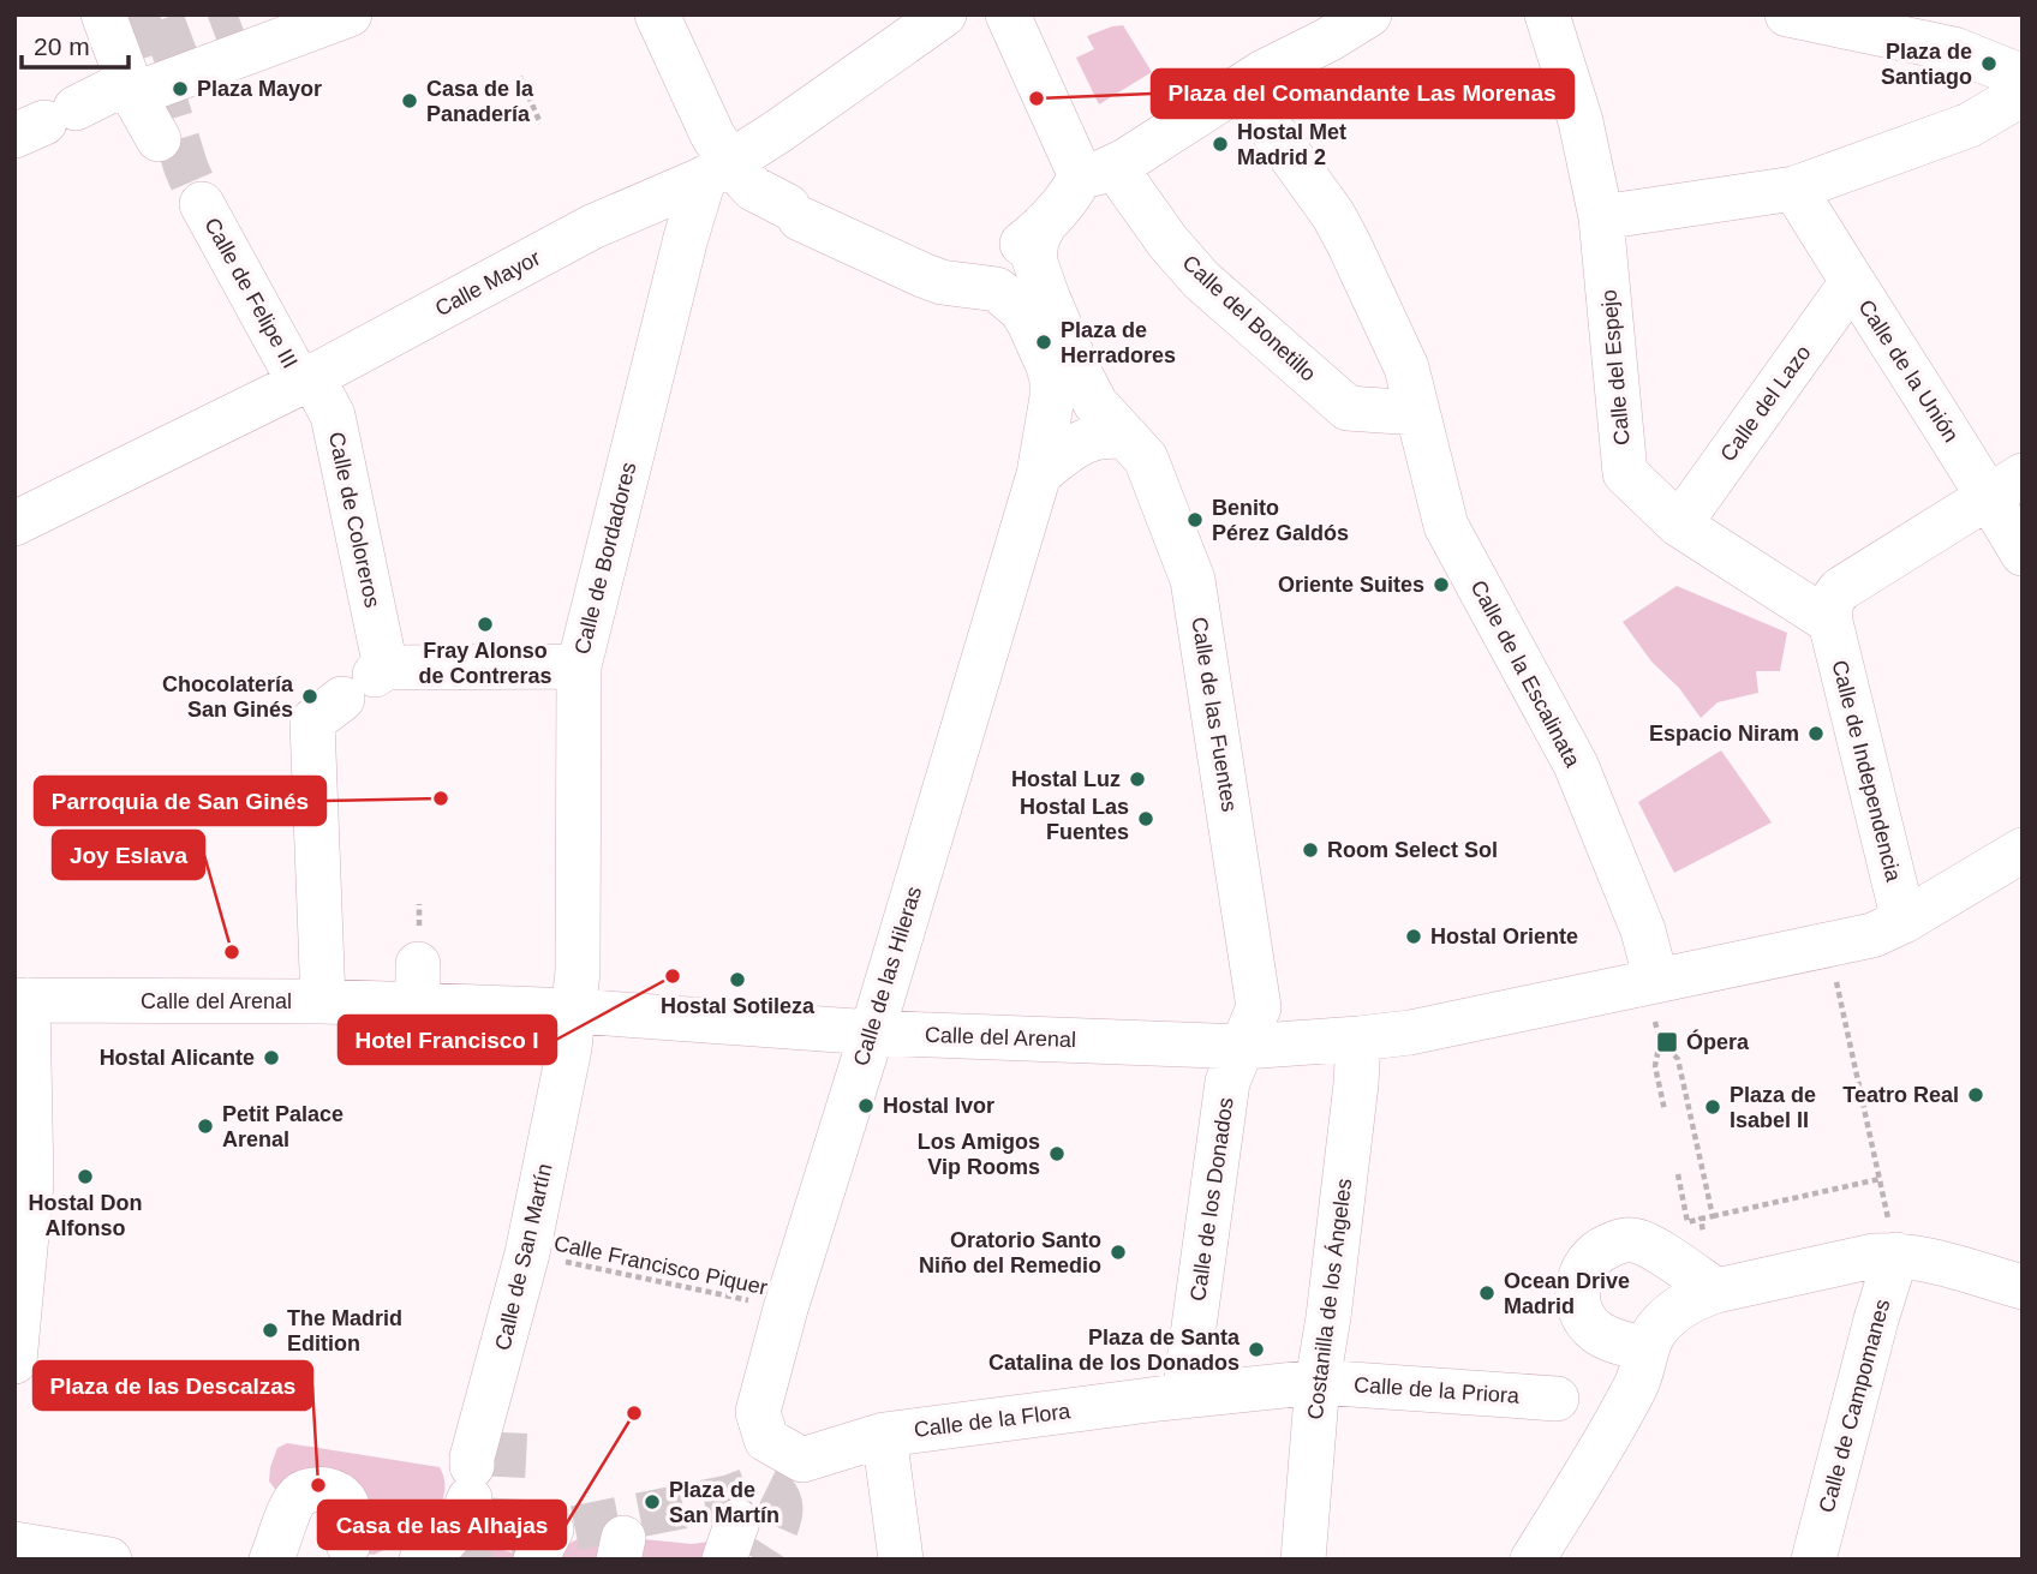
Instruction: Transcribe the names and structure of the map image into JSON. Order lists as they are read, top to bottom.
{
  "streets": {
    "street": [
      "Calle Mayor",
      "Calle de Felipe III",
      "Calle del Bonetillo",
      "Calle del Espejo",
      "Calle de la Unión",
      "Calle del Lazo",
      "Calle de Coloreros",
      "Calle de Bordadores",
      "Calle de la Escalinata",
      "Calle de las Fuentes",
      "Calle de Independencia",
      "Calle de las Hileras",
      "Calle del Arenal",
      "Calle de los Donados",
      "Calle de San Martín",
      "Costanilla de los Ángeles",
      "Calle de la Priora",
      "Calle de Campomanes",
      "Calle de la Flora"
    ],
    "path": ["Calle Francisco Piquer"]
  },
  "crossings": [
    ["Calle Mayor", "Calle de Felipe III"],
    ["Calle Mayor", "Calle de Coloreros"],
    ["Calle Mayor", "Calle de Bordadores"],
    ["Calle de Felipe III", "Calle de Coloreros"],
    ["Calle del Bonetillo", "Calle de la Escalinata"],
    ["Calle del Espejo", "Calle del Lazo"],
    ["Calle del Espejo", "Calle de Independencia"],
    ["Calle de la Unión", "Calle del Lazo"],
    ["Calle de Bordadores", "Calle del Arenal"],
    ["Calle de Bordadores", "Calle de San Martín"],
    ["Calle de la Escalinata", "Calle del Arenal"],
    ["Calle de las Fuentes", "Calle del Arenal"],
    ["Calle de las Fuentes", "Calle de los Donados"],
    ["Calle de las Hileras", "Calle del Arenal"],
    ["Calle de las Hileras", "Calle Francisco Piquer"],
    ["Calle de las Hileras", "Calle de la Flora"],
    ["Calle del Arenal", "Calle de los Donados"],
    ["Calle del Arenal", "Calle de San Martín"],
    ["Calle del Arenal", "Costanilla de los Ángeles"],
    ["Calle de los Donados", "Calle de la Flora"],
    ["Calle de San Martín", "Calle Francisco Piquer"],
    ["Costanilla de los Ángeles", "Calle de la Priora"]
  ],
  "places": {
    "other": [
      "Plaza de Santiago",
      "Plaza Mayor",
      "Plaza del Comandante Las Morenas",
      "Casa de la Panadería",
      "Hostal Met Madrid 2",
      "Plaza de Herradores",
      "Benito Pérez Galdós",
      "Oriente Suites",
      "Fray Alonso de Contreras",
      "Chocolatería San Ginés",
      "Espacio Niram",
      "Hostal Luz",
      "Parroquia de San Ginés",
      "Hostal Las Fuentes",
      "Room Select Sol",
      "Hostal Oriente",
      "Joy Eslava",
      "Hotel Francisco I",
      "Hostal Sotileza",
      "Hostal Alicante",
      "Teatro Real",
      "Hostal Ivor",
      "Plaza de Isabel II",
      "Petit Palace Arenal",
      "Los Amigos Vip Rooms",
      "Hostal Don Alfonso",
      "Oratorio Santo Niño del Remedio",
      "Ocean Drive Madrid",
      "The Madrid Edition",
      "Plaza de Santa Catalina de los Donados",
      "Casa de las Alhajas",
      "Plaza de las Descalzas",
      "Plaza de San Martín"
    ],
    "transit": ["Ópera"]
  },
  "scale_bar": "20 m"
}
